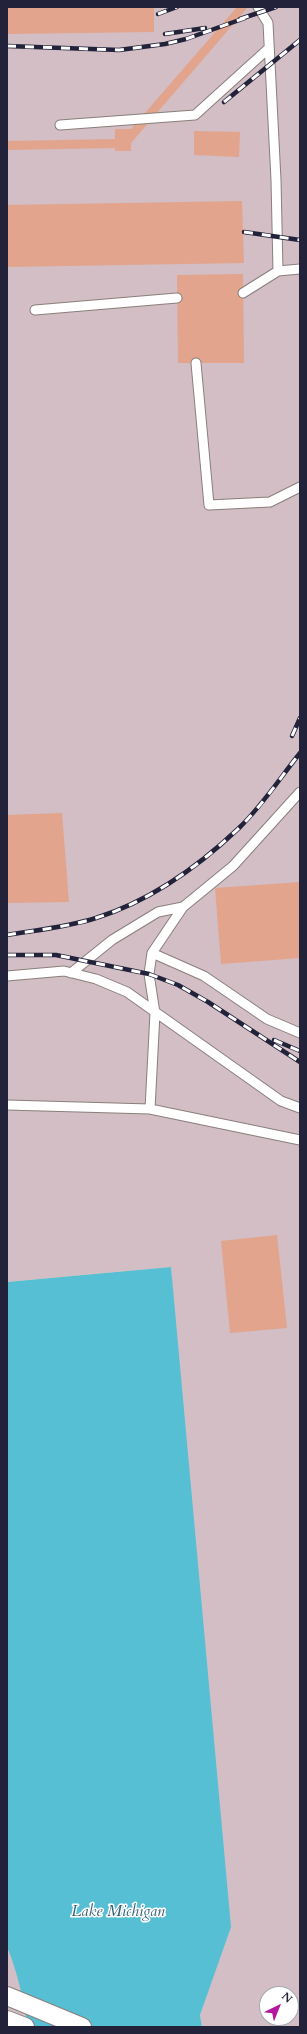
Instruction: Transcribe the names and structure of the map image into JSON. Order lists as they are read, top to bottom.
{
  "water": ["Lake Michigan"],
  "north": "top right"
}
